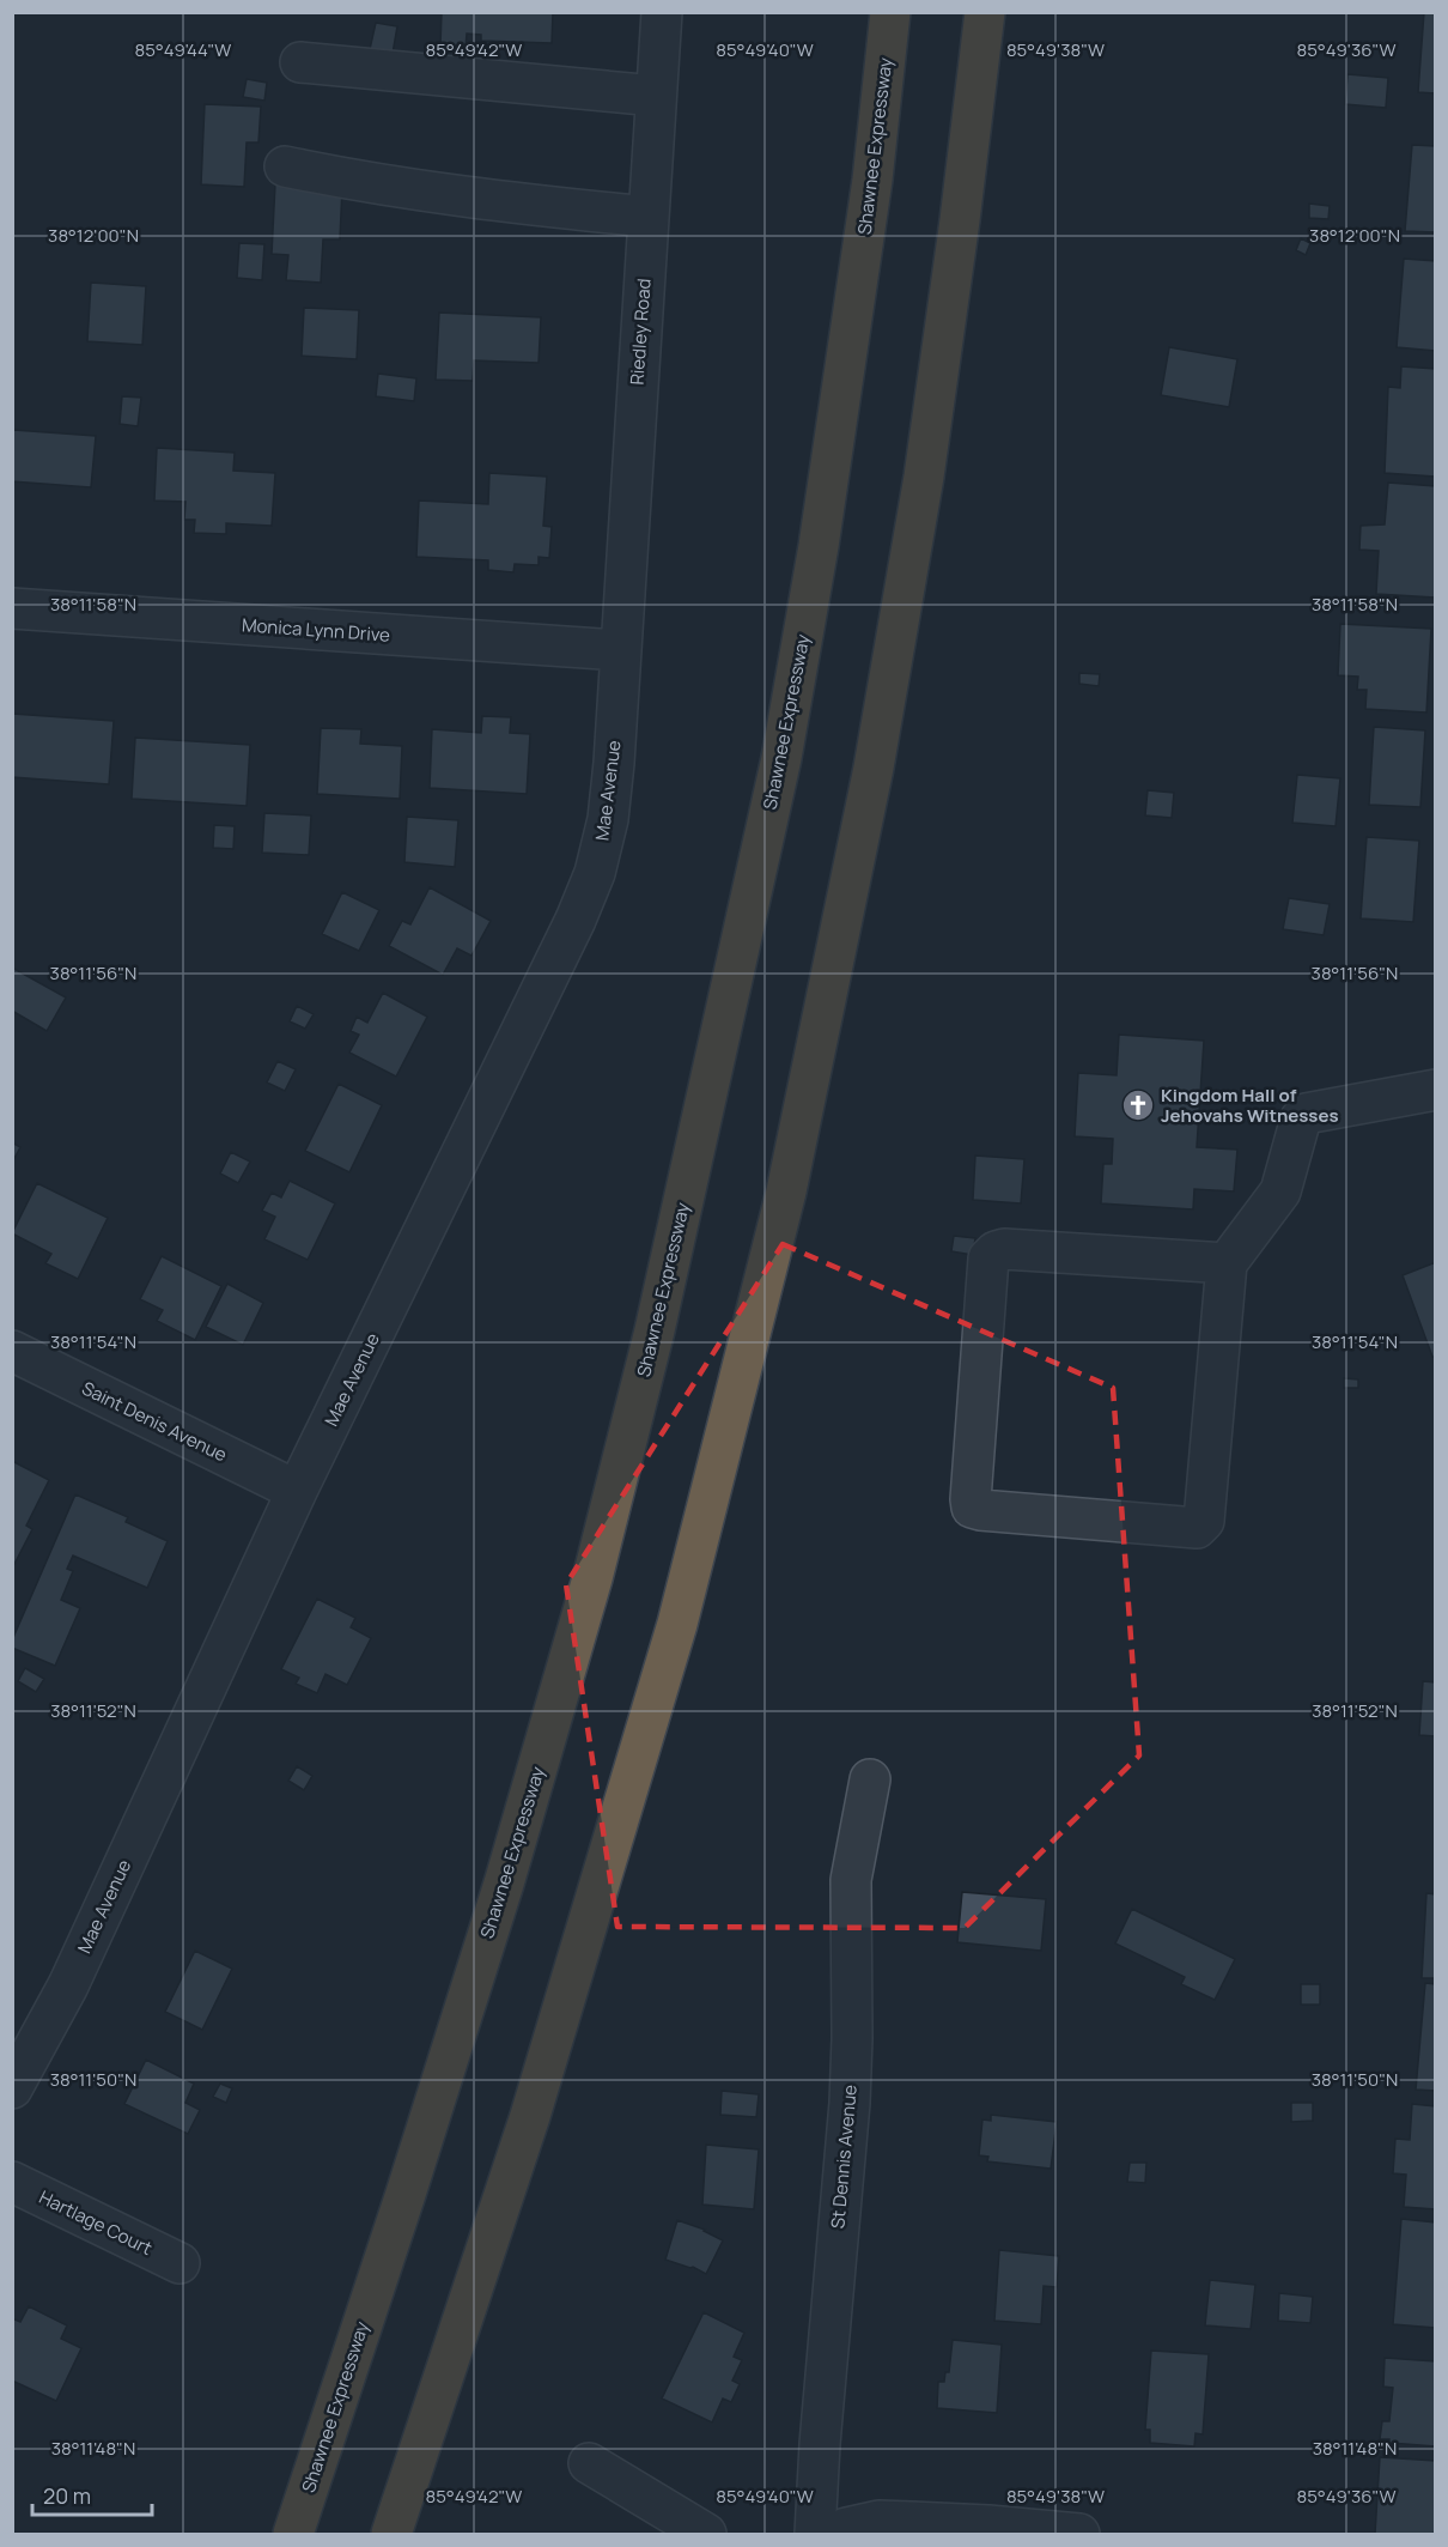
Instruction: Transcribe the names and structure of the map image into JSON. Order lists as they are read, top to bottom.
{
  "streets": {
    "highway": ["Shawnee Expressway"],
    "street": [
      "Riedley Road",
      "Monica Lynn Drive",
      "Mae Avenue",
      "Saint Denis Avenue",
      "St Dennis Avenue",
      "Hartlage Court"
    ]
  },
  "crossings": [
    ["Riedley Road", "Monica Lynn Drive"],
    ["Riedley Road", "Mae Avenue"],
    ["Monica Lynn Drive", "Mae Avenue"],
    ["Mae Avenue", "Saint Denis Avenue"]
  ],
  "places": {
    "church": ["Kingdom Hall of Jehovahs Witnesses"]
  },
  "scale_bar": "20 m",
  "coordinates": [
    "85°49'44\"W",
    "85°49'42\"W",
    "85°49'40\"W",
    "85°49'38\"W",
    "85°49'36\"W",
    "38°12'00\"N",
    "38°11'58\"N",
    "38°11'56\"N",
    "38°11'54\"N",
    "38°11'52\"N",
    "38°11'50\"N",
    "38°11'48\"N"
  ]
}
